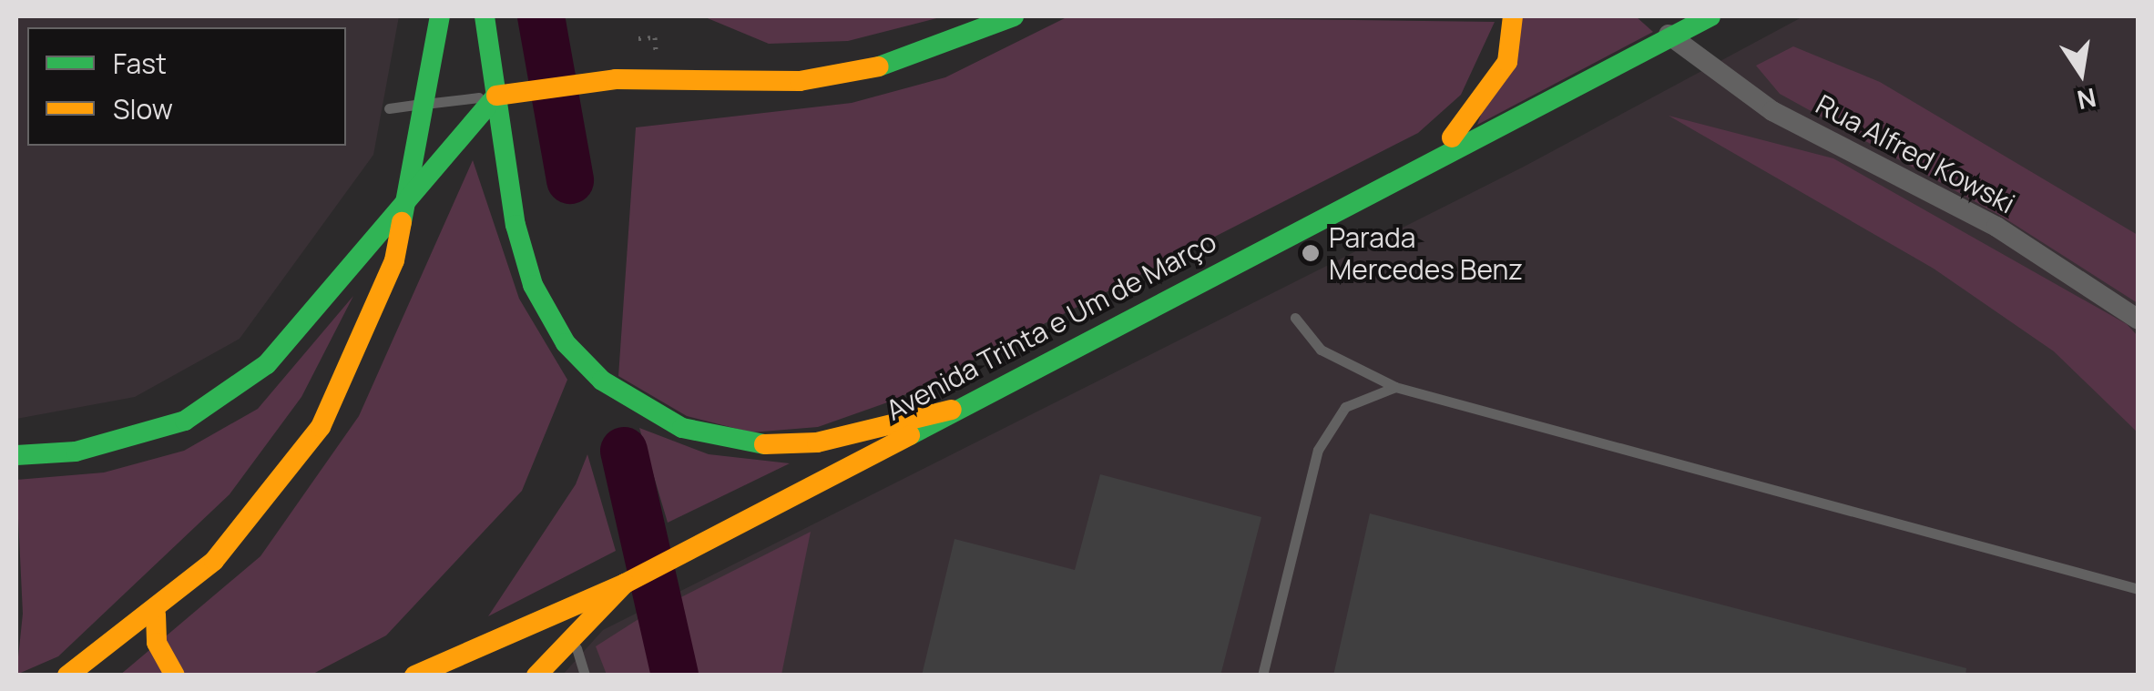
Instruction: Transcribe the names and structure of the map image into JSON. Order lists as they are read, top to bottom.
{
  "streets": {
    "main road": ["Avenida Trinta e Um de Março"],
    "street": ["Rua Alfred Kowski"]
  },
  "crossings": [
    ["Rua Alfred Kowski", "Avenida Trinta e Um de Março"]
  ],
  "places": ["Parada Mercedes Benz"],
  "legend": ["Fast", "Slow"],
  "north": "bottom"
}
